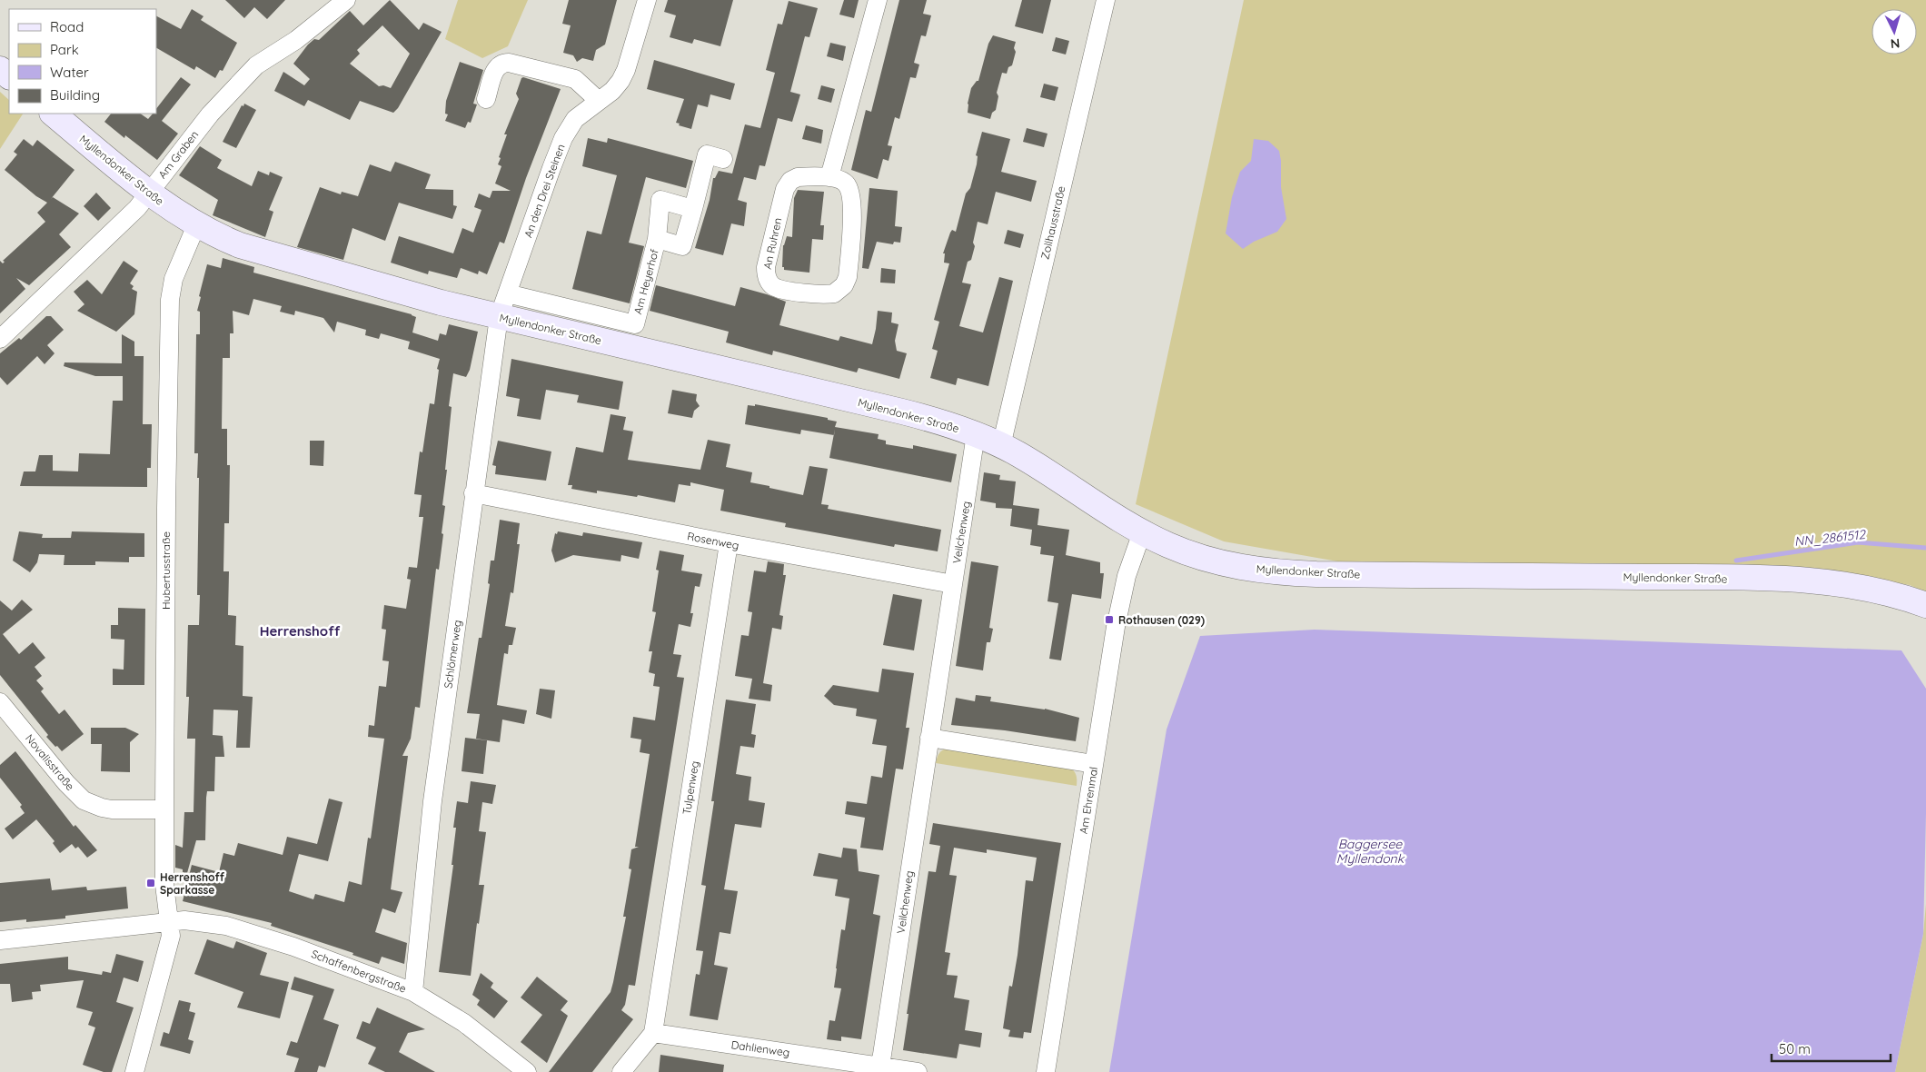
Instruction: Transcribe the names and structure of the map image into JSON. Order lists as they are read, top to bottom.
{
  "streets": {
    "street": [
      "Am Graben",
      "Myllendonker Straße",
      "An den Drei Steinen",
      "Zollhausstraße",
      "An Ruhren",
      "Am Heyerhof",
      "Veilchenweg",
      "Rosenweg",
      "Hubertusstraße",
      "Schlömerweg",
      "Novalisstraße",
      "Tulpenweg",
      "Am Ehrenmal",
      "Schaffenbergstraße",
      "Dahlienweg"
    ]
  },
  "crossings": [
    ["Am Graben", "Myllendonker Straße"],
    ["Myllendonker Straße", "An den Drei Steinen"],
    ["Myllendonker Straße", "Zollhausstraße"],
    ["Myllendonker Straße", "Veilchenweg"],
    ["Myllendonker Straße", "Hubertusstraße"],
    ["Myllendonker Straße", "Schlömerweg"],
    ["Myllendonker Straße", "Am Ehrenmal"],
    ["An den Drei Steinen", "Am Heyerhof"],
    ["An den Drei Steinen", "Schlömerweg"],
    ["Veilchenweg", "Rosenweg"],
    ["Veilchenweg", "Dahlienweg"],
    ["Rosenweg", "Schlömerweg"],
    ["Rosenweg", "Tulpenweg"],
    ["Hubertusstraße", "Novalisstraße"],
    ["Hubertusstraße", "Schaffenbergstraße"],
    ["Schlömerweg", "Schaffenbergstraße"],
    ["Tulpenweg", "Dahlienweg"]
  ],
  "districts": ["Herrenshoff"],
  "water": ["NN_2861512", "Baggersee Myllendonk"],
  "places": {
    "transit": ["Rothausen (029)", "Herrenshoff Sparkasse"]
  },
  "legend": [
    "Road",
    "Park",
    "Water",
    "Building"
  ],
  "scale_bar": "50 m",
  "north": "bottom"
}
